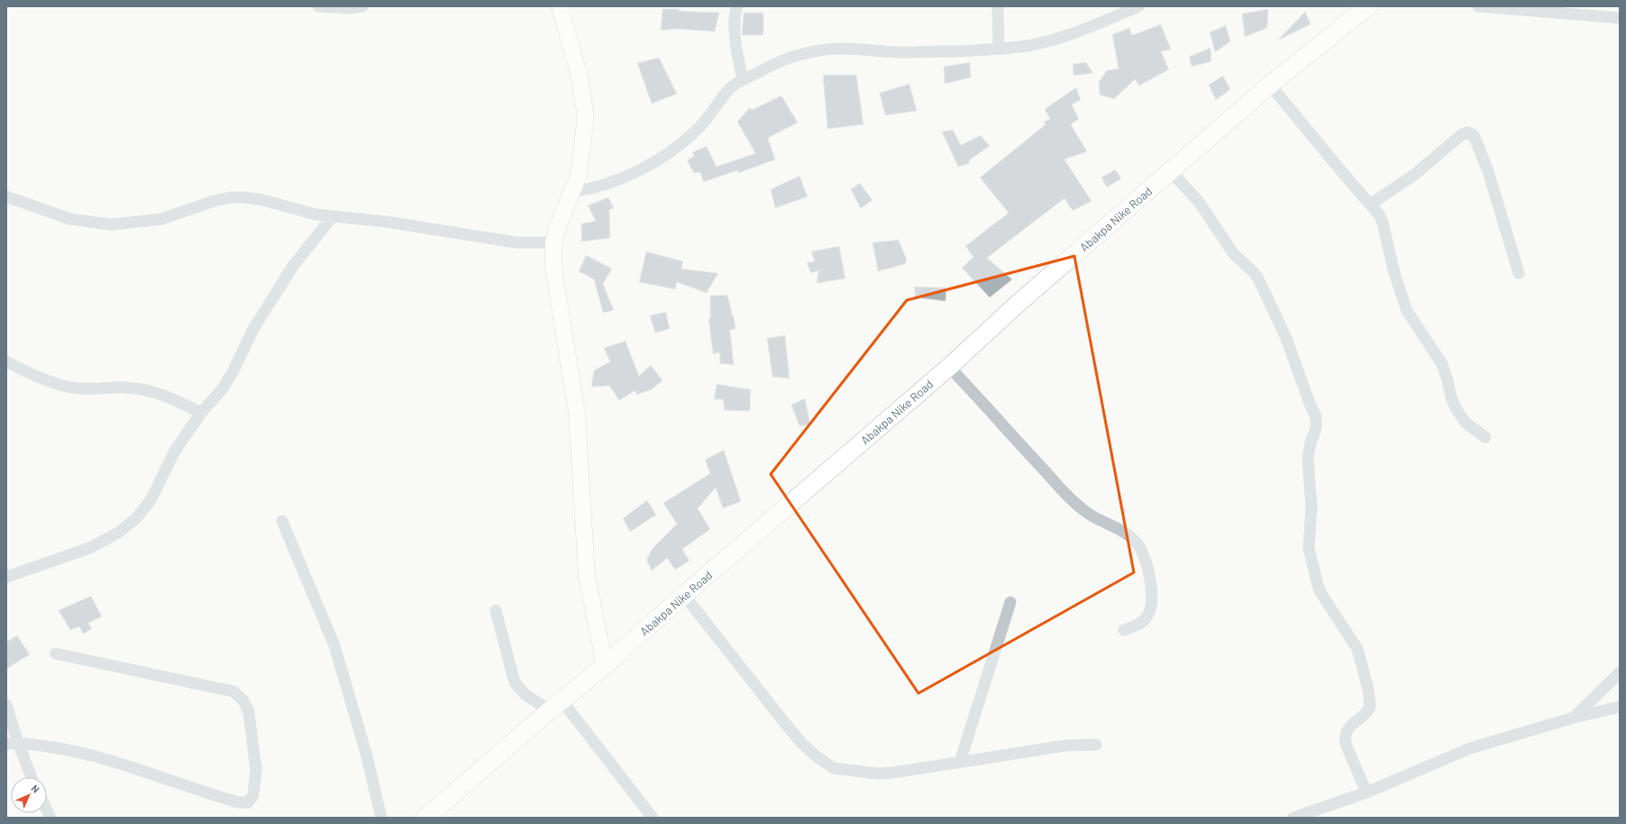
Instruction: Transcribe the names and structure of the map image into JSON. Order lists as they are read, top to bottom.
{
  "streets": {
    "main road": ["Abakpa Nike Road"]
  },
  "north": "top right"
}
